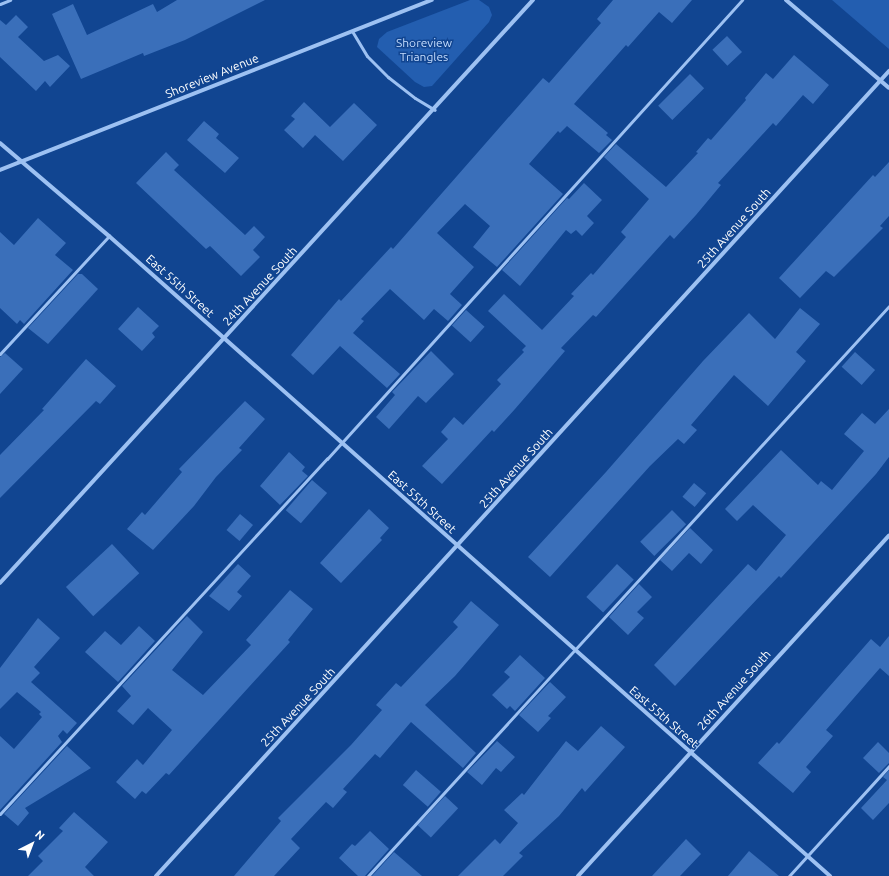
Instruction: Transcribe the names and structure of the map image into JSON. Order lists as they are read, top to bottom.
{
  "streets": {
    "street": [
      "Shoreview Avenue",
      "25th Avenue South",
      "East 55th Street",
      "24th Avenue South",
      "26th Avenue South"
    ]
  },
  "crossings": [
    ["Shoreview Avenue", "East 55th Street"],
    ["25th Avenue South", "East 55th Street"],
    ["East 55th Street", "24th Avenue South"],
    ["East 55th Street", "26th Avenue South"]
  ],
  "parks": ["Shoreview Triangles"],
  "north": "top right"
}
